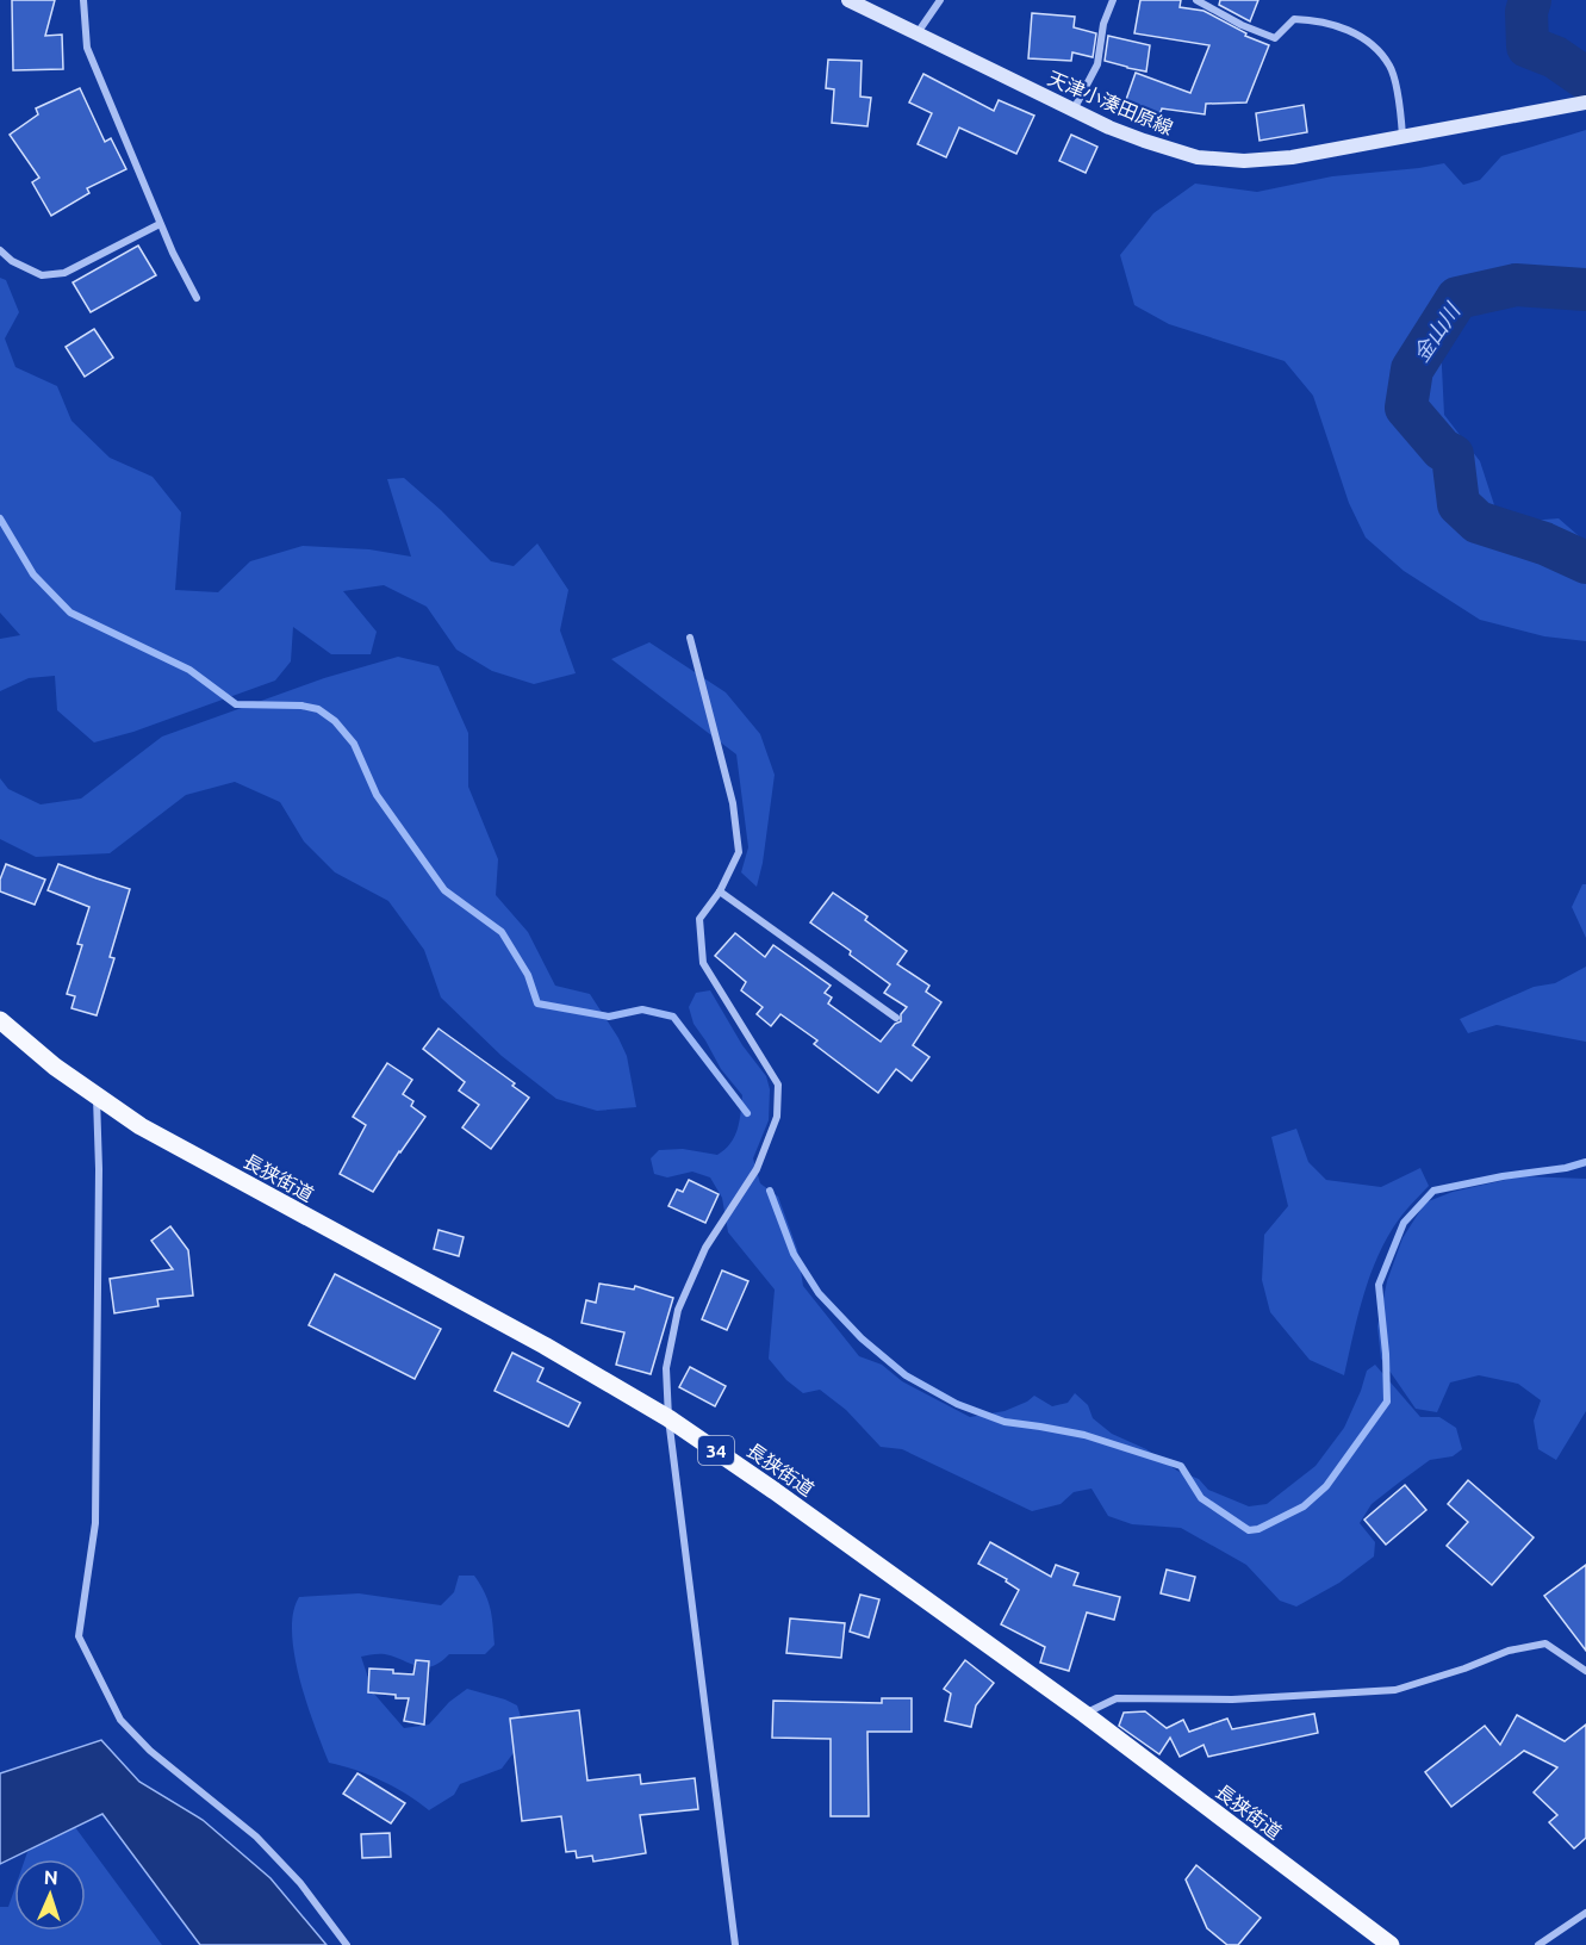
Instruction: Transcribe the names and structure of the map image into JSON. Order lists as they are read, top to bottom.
{
  "streets": {
    "main road": ["天津小湊田原線", "長狭街道", "34"]
  },
  "water": ["金山川"],
  "north": "top"
}
